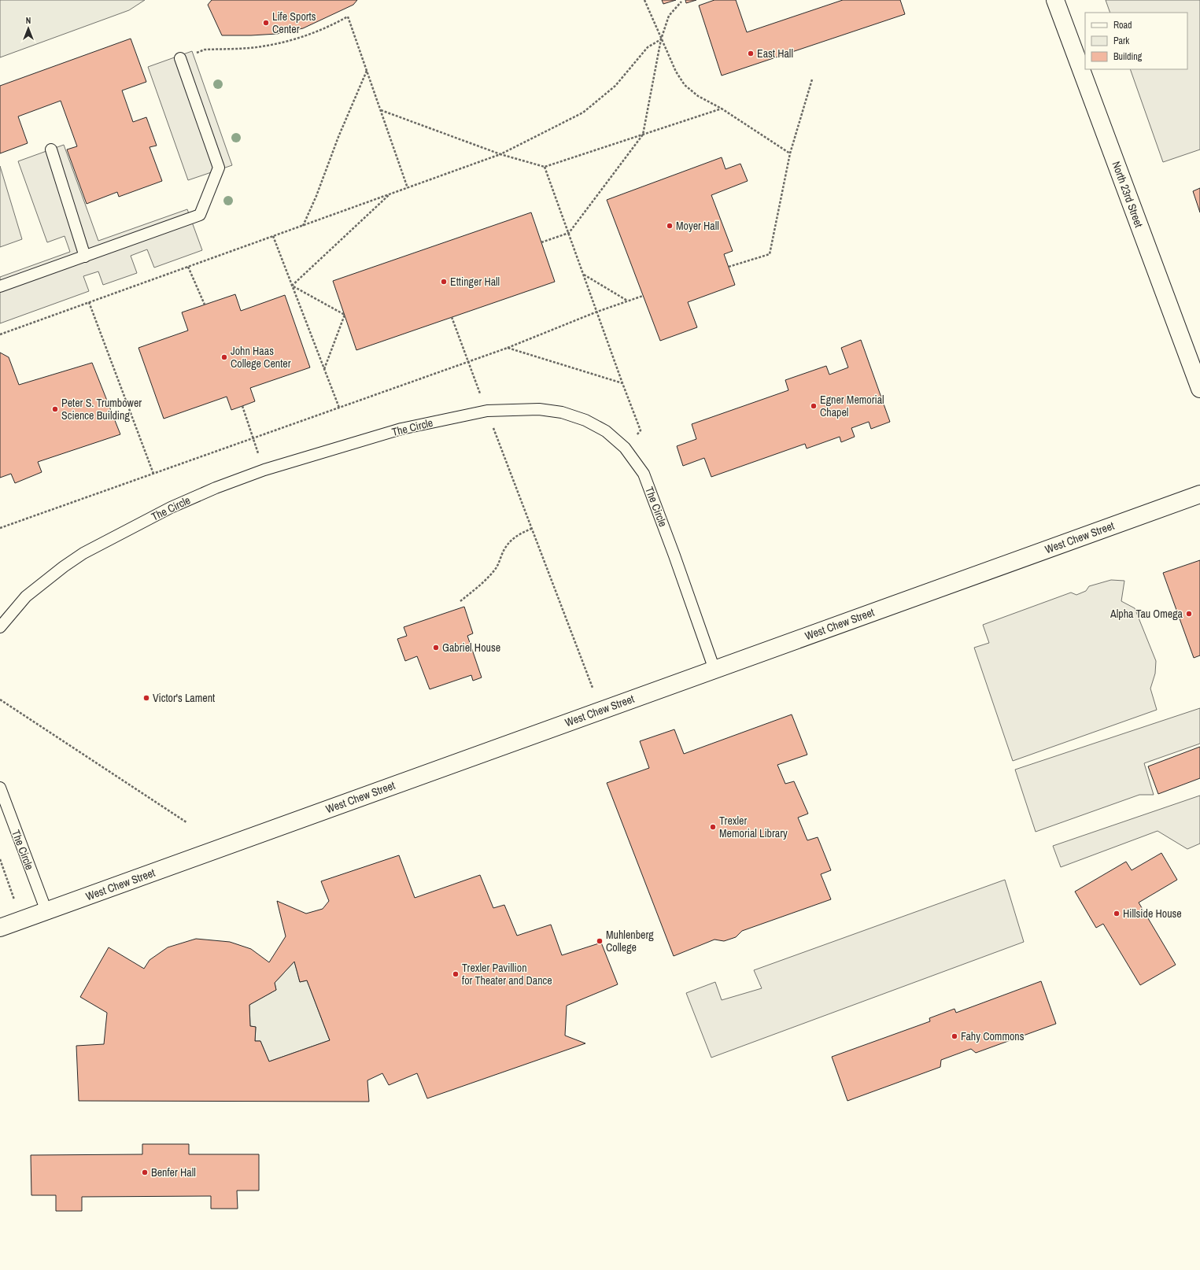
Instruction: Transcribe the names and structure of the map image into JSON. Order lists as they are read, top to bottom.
{
  "streets": {
    "street": ["North 23rd Street", "West Chew Street"],
    "lane": ["The Circle"]
  },
  "crossings": [
    ["The Circle", "West Chew Street"]
  ],
  "places": [
    "Life Sports Center",
    "East Hall",
    "Moyer Hall",
    "Ettinger Hall",
    "John Haas College Center",
    "Egner Memorial Chapel",
    "Peter S. Trumbower Science Building",
    "Alpha Tau Omega",
    "Gabriel House",
    "Victor's Lament",
    "Trexler Memorial Library",
    "Hillside House",
    "Muhlenberg College",
    "Trexler Pavillion for Theater and Dance",
    "Fahy Commons",
    "Benfer Hall"
  ],
  "legend": ["Road", "Park", "Building"],
  "north": "top"
}
